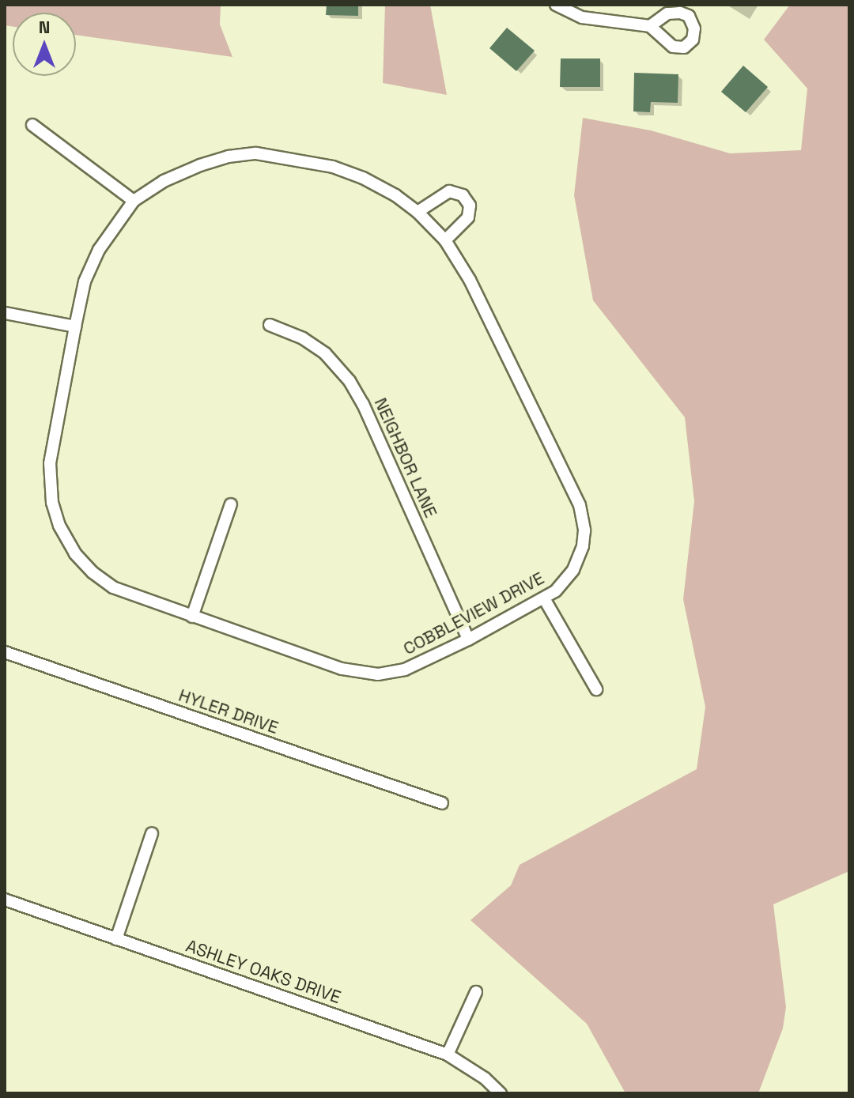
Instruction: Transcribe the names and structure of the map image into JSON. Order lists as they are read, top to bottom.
{
  "streets": {
    "street": [
      "NEIGHBOR LANE",
      "COBBLEVIEW DRIVE",
      "HYLER DRIVE",
      "ASHLEY OAKS DRIVE"
    ]
  },
  "crossings": [
    ["NEIGHBOR LANE", "COBBLEVIEW DRIVE"]
  ],
  "north": "top"
}
